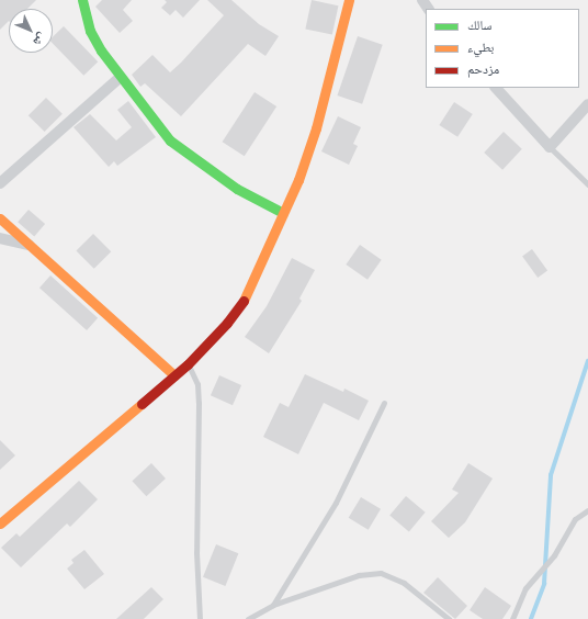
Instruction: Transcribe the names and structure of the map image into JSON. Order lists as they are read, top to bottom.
{
  "legend": ["سالك", "بطيء", "مزدحم"],
  "north": "bottom right"
}
